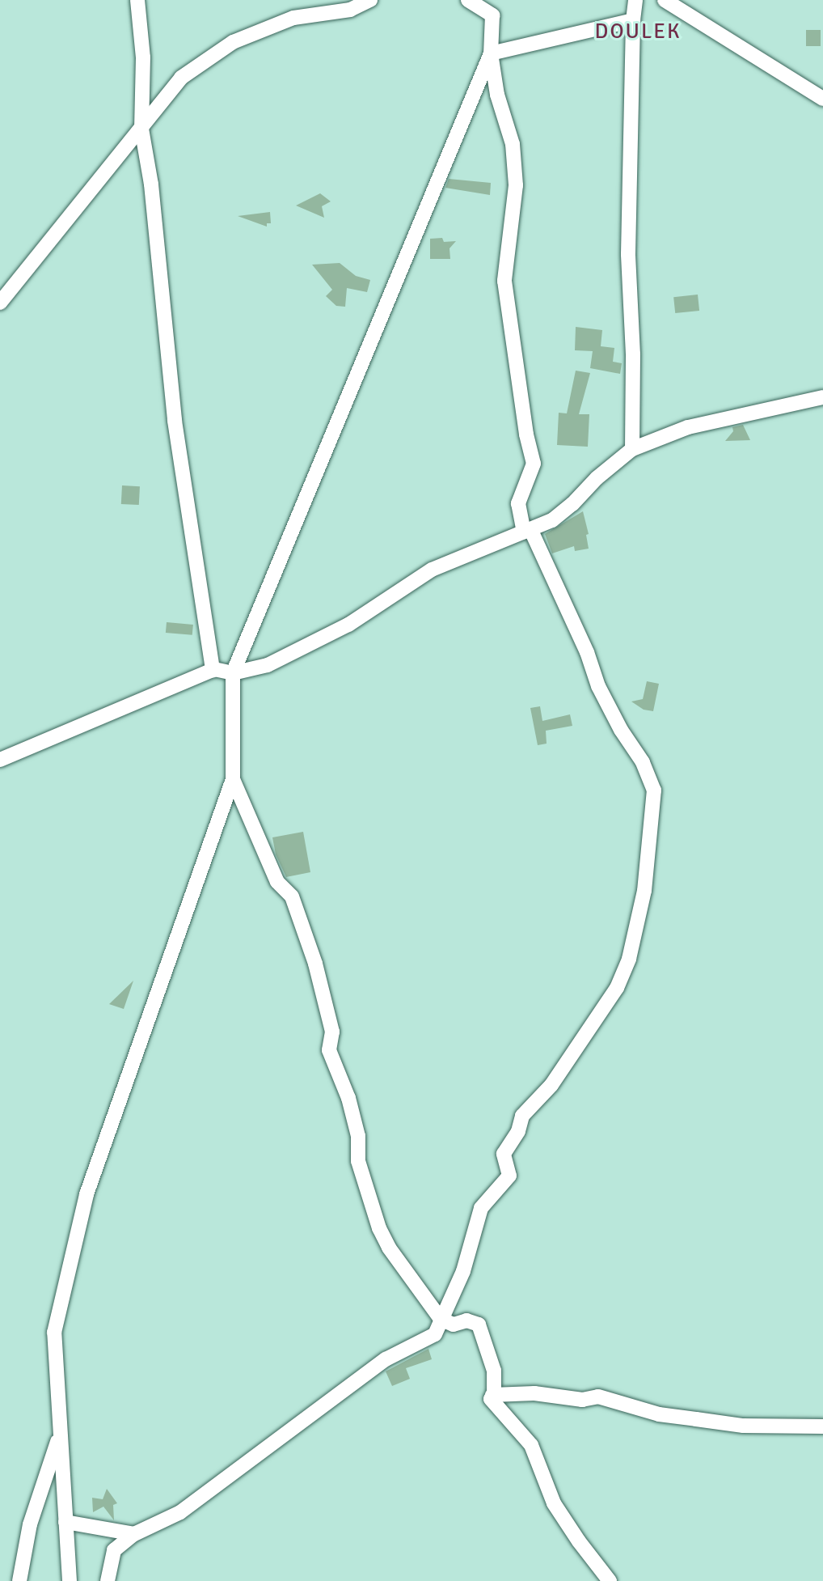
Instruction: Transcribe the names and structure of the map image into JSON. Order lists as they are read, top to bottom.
{
  "districts": ["DOULEK"]
}
